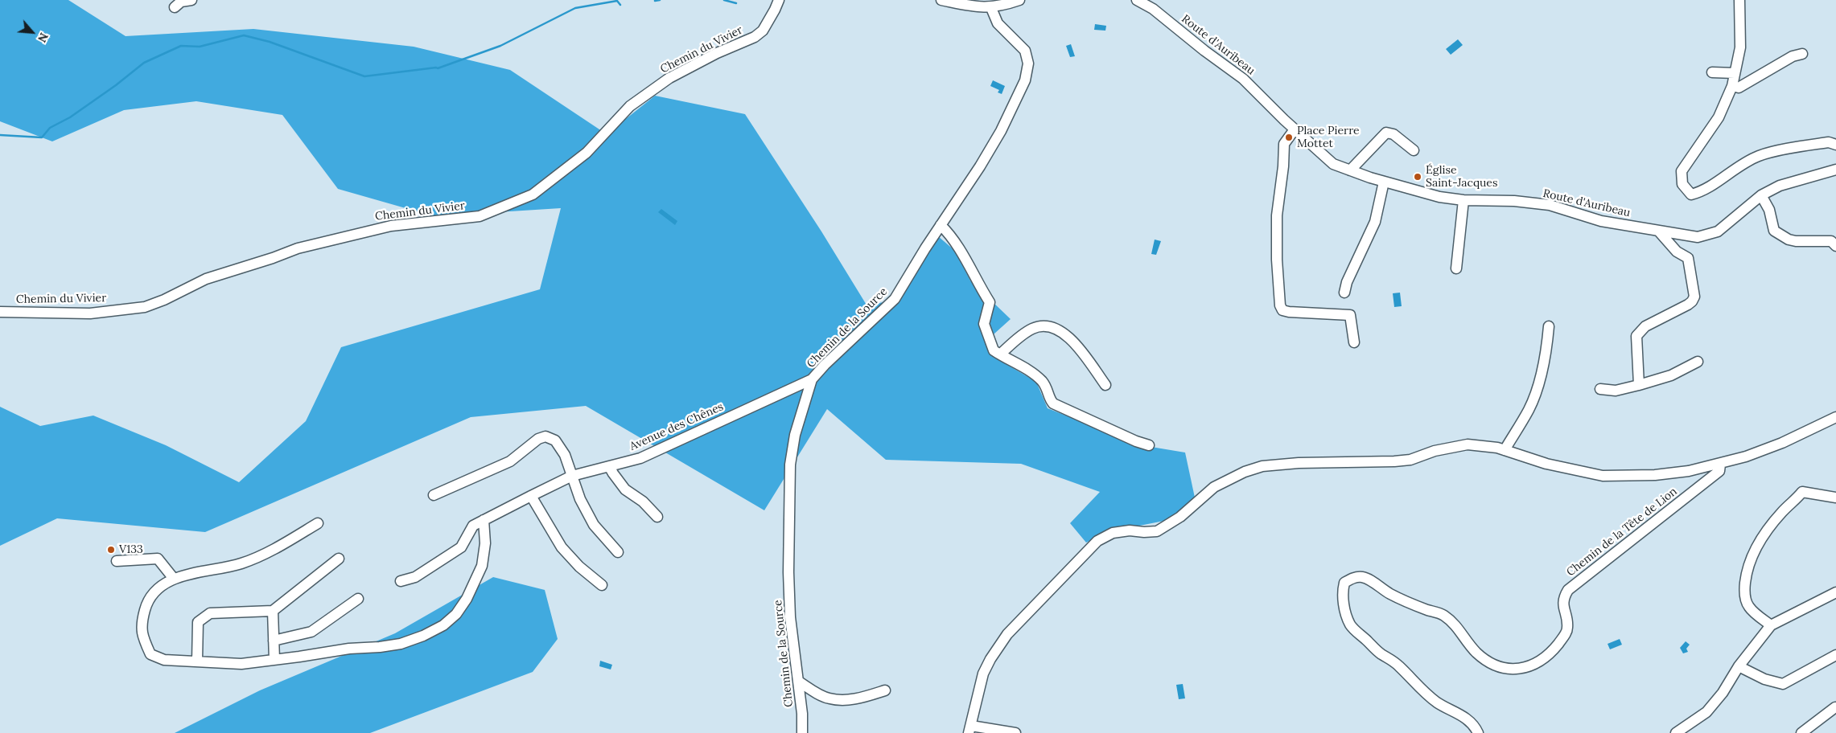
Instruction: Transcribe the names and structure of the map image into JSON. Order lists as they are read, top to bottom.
{
  "streets": {
    "street": [
      "Route d'Auribeau",
      "Chemin du Vivier",
      "Chemin de la Source",
      "Avenue des Chênes",
      "Chemin de la Tête de Lion"
    ]
  },
  "crossings": [
    ["Chemin de la Source", "Avenue des Chênes"]
  ],
  "places": ["Place Pierre Mottet", "Église Saint-Jacques", "V133"],
  "north": "bottom right"
}
